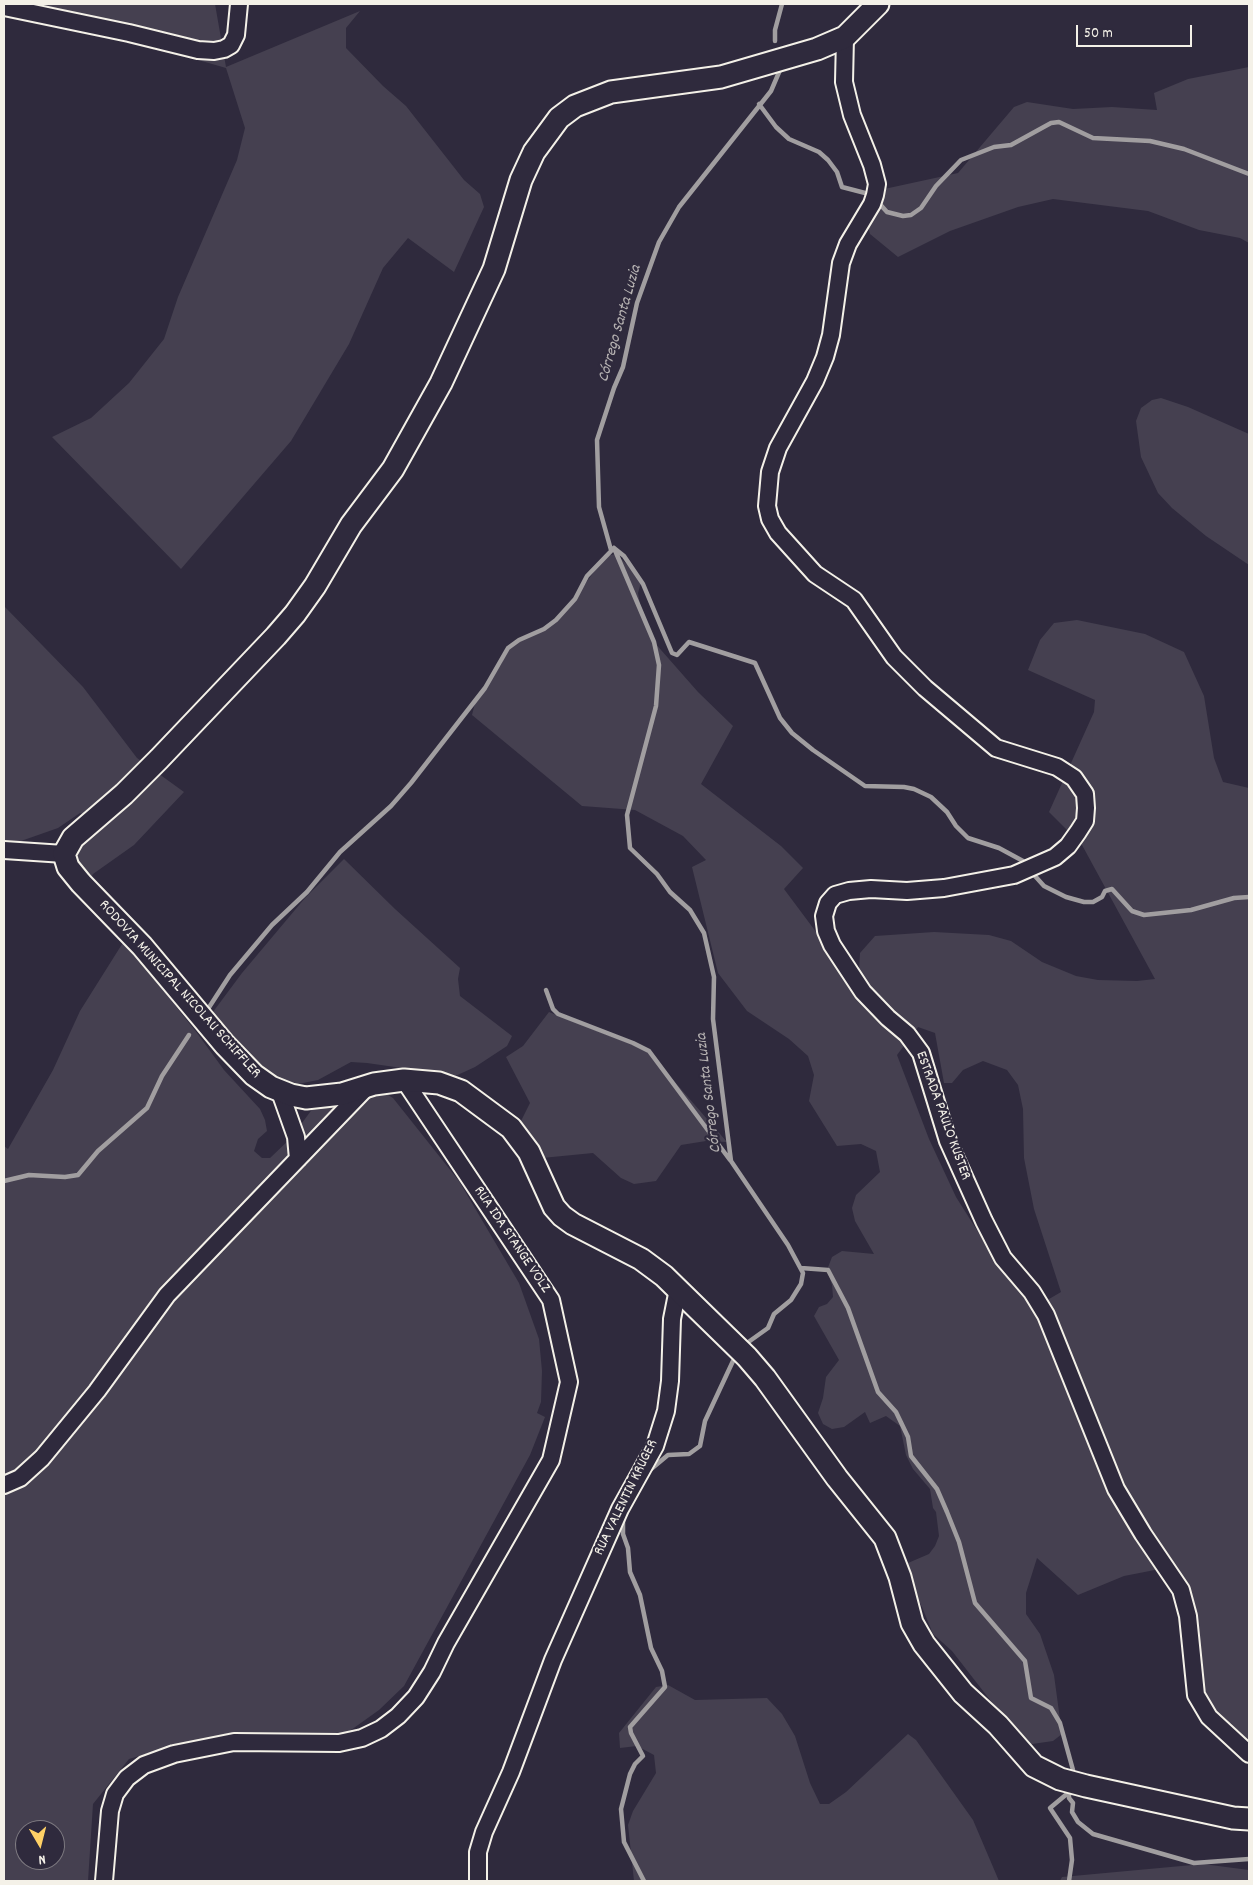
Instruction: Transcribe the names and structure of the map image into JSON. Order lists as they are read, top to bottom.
{
  "streets": {
    "street": [
      "RODOVIA MUNICIPAL NICOLAU SCHIFFLER",
      "ESTRADA PAULO KUSTER",
      "RUA IDA STANGE VOLZ",
      "RUA VALENTIN KRUGER"
    ]
  },
  "crossings": [
    ["RODOVIA MUNICIPAL NICOLAU SCHIFFLER", "RUA IDA STANGE VOLZ"],
    ["RODOVIA MUNICIPAL NICOLAU SCHIFFLER", "RUA VALENTIN KRUGER"]
  ],
  "water": ["Córrego Santa Luzia"],
  "scale_bar": "50 m",
  "north": "bottom"
}
